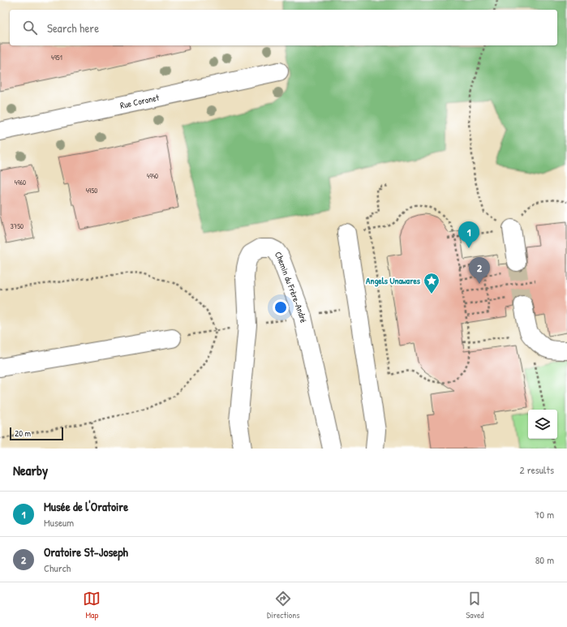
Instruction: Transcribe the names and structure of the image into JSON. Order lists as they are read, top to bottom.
{
  "streets": {
    "street": ["Rue Coronet", "Chemin du Frère-André"]
  },
  "places": {
    "place": ["Angels Unawares"]
  },
  "house_numbers": [
    "4951",
    "4940",
    "4960",
    "4950",
    "3750"
  ],
  "scale_bar": "20 m",
  "page": {
    "search": "Search here",
    "pins": ["1", "2"],
    "scale": "20 m",
    "heading": ["Nearby", "2 results"],
    "list": [
      {
        "mark": "1",
        "name": "Musée de l'Oratoire",
        "note": "Museum",
        "value": "70 m"
      },
      {
        "mark": "2",
        "name": "Oratoire St-Joseph",
        "note": "Church",
        "value": "80 m"
      }
    ],
    "nav": ["Map", "Directions", "Saved"]
  }
}
